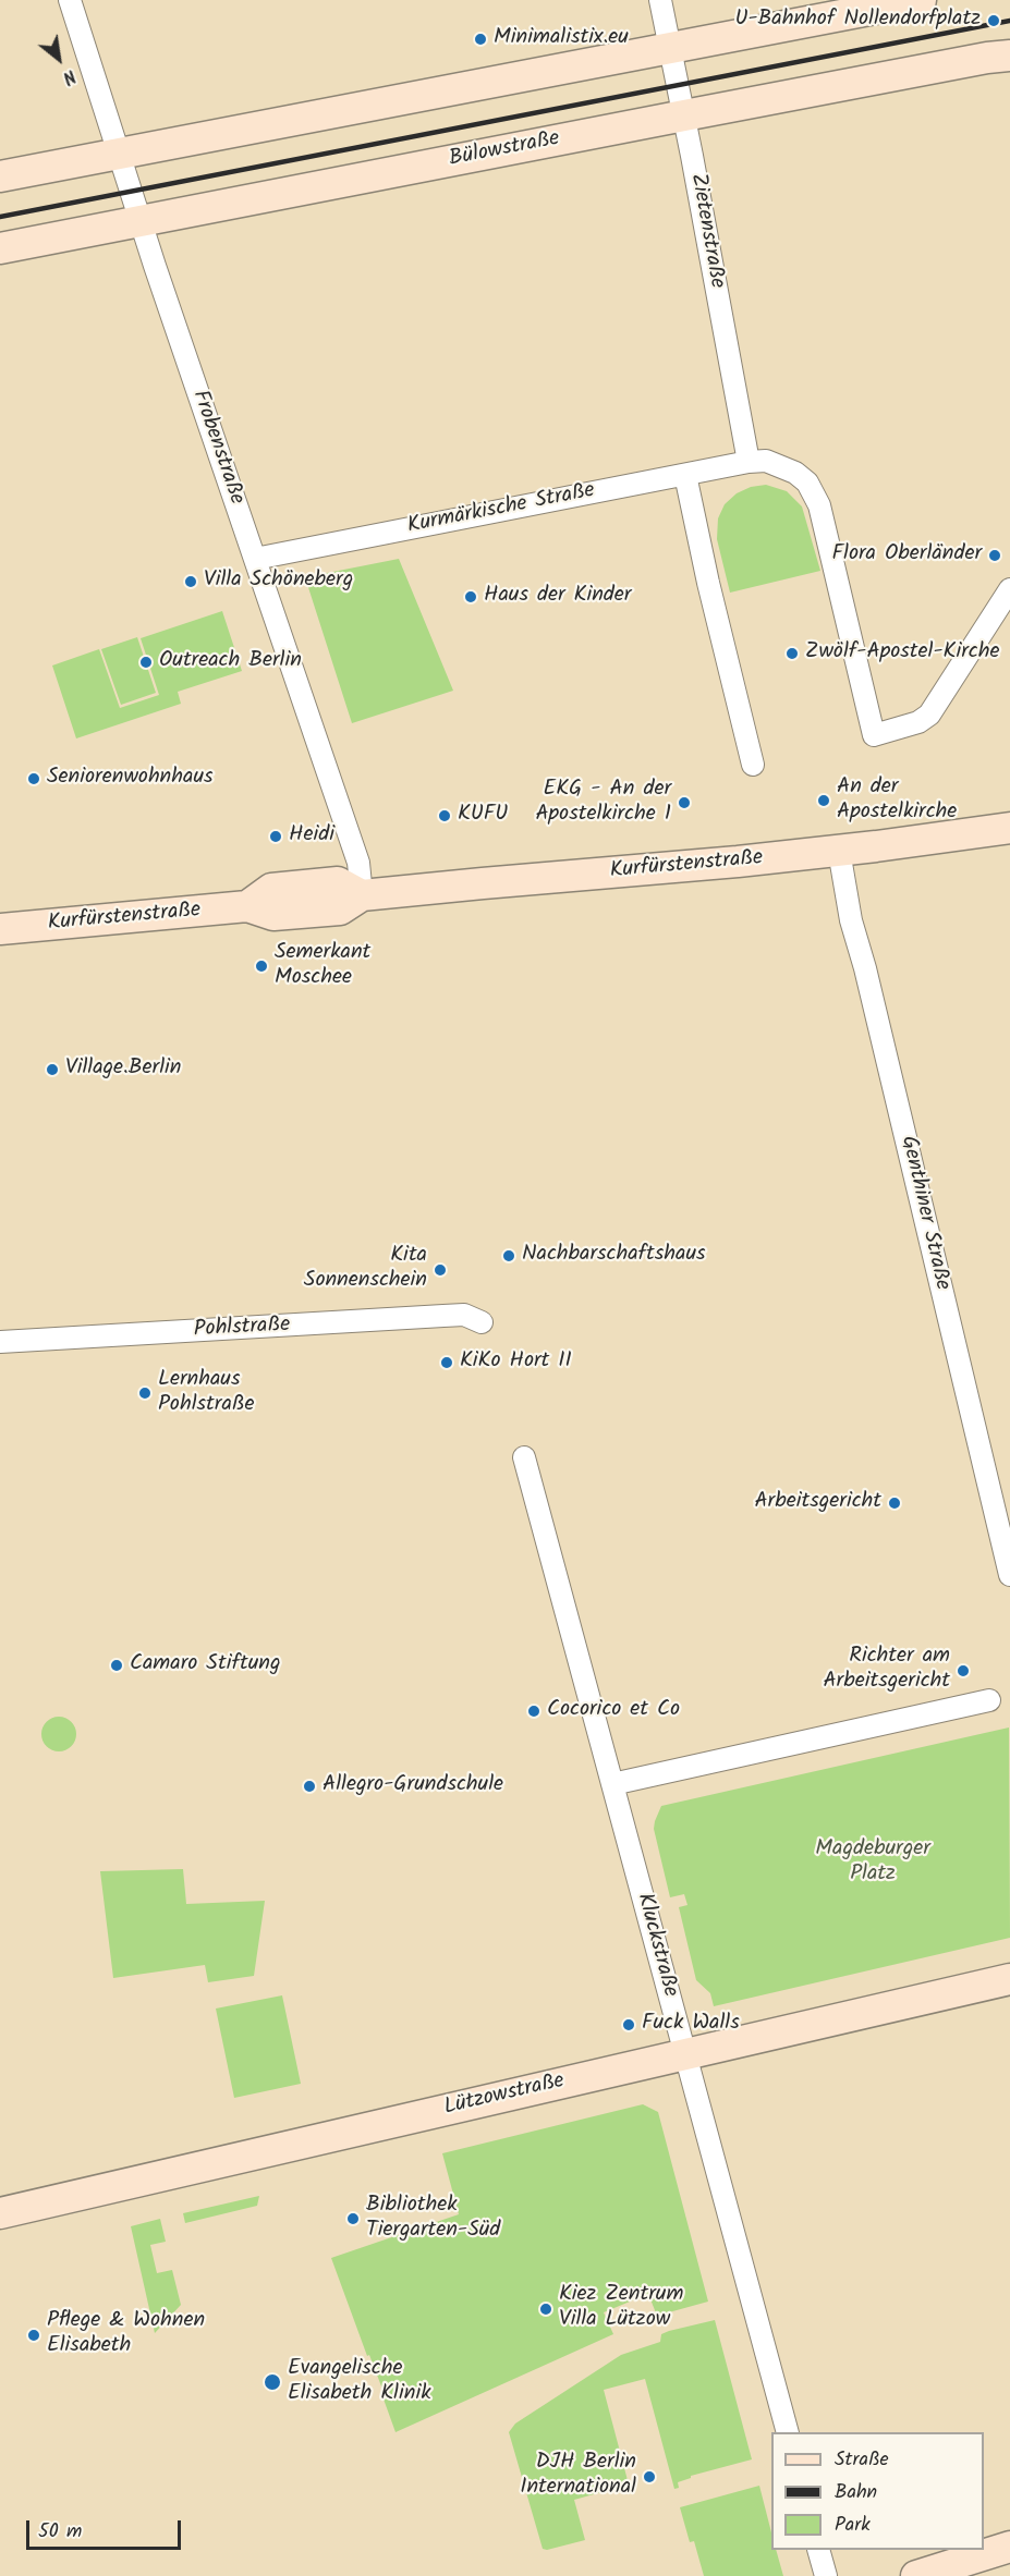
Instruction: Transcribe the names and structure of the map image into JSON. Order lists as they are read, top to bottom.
{
  "streets": {
    "main road": ["Bülowstraße", "Kurfürstenstraße", "Lützowstraße"],
    "street": [
      "Zietenstraße",
      "Frobenstraße",
      "Kurmärkische Straße",
      "Genthiner Straße",
      "Pohlstraße",
      "Kluckstraße"
    ]
  },
  "crossings": [
    ["Bülowstraße", "Zietenstraße"],
    ["Bülowstraße", "Frobenstraße"],
    ["Zietenstraße", "Kurmärkische Straße"],
    ["Frobenstraße", "Kurmärkische Straße"],
    ["Frobenstraße", "Kurfürstenstraße"],
    ["Kurfürstenstraße", "Genthiner Straße"],
    ["Kluckstraße", "Lützowstraße"]
  ],
  "parks": ["Magdeburger Platz"],
  "places": [
    "U-Bahnhof Nollendorfplatz",
    "Minimalistix.eu",
    "Flora Oberländer",
    "Villa Schöneberg",
    "Haus der Kinder",
    "Zwölf-Apostel-Kirche",
    "Outreach Berlin",
    "Seniorenwohnhaus",
    "An der Apostelkirche",
    "EKG - An der Apostelkirche 1",
    "KUFU",
    "Heidi",
    "Semerkant Moschee",
    "Village.Berlin",
    "Nachbarschaftshaus",
    "Kita Sonnenschein",
    "KiKo Hort II",
    "Lernhaus Pohlstraße",
    "Arbeitsgericht",
    "Camaro Stiftung",
    "Richter am Arbeitsgericht",
    "Cocorico et Co",
    "Allegro-Grundschule",
    "Fuck Walls",
    "Bibliothek Tiergarten-Süd",
    "Kiez Zentrum Villa Lützow",
    "Pflege & Wohnen Elisabeth",
    "Evangelische Elisabeth Klinik",
    "DJH Berlin International"
  ],
  "legend": ["Straße", "Bahn", "Park"],
  "scale_bar": "50 m",
  "north": "bottom right"
}
